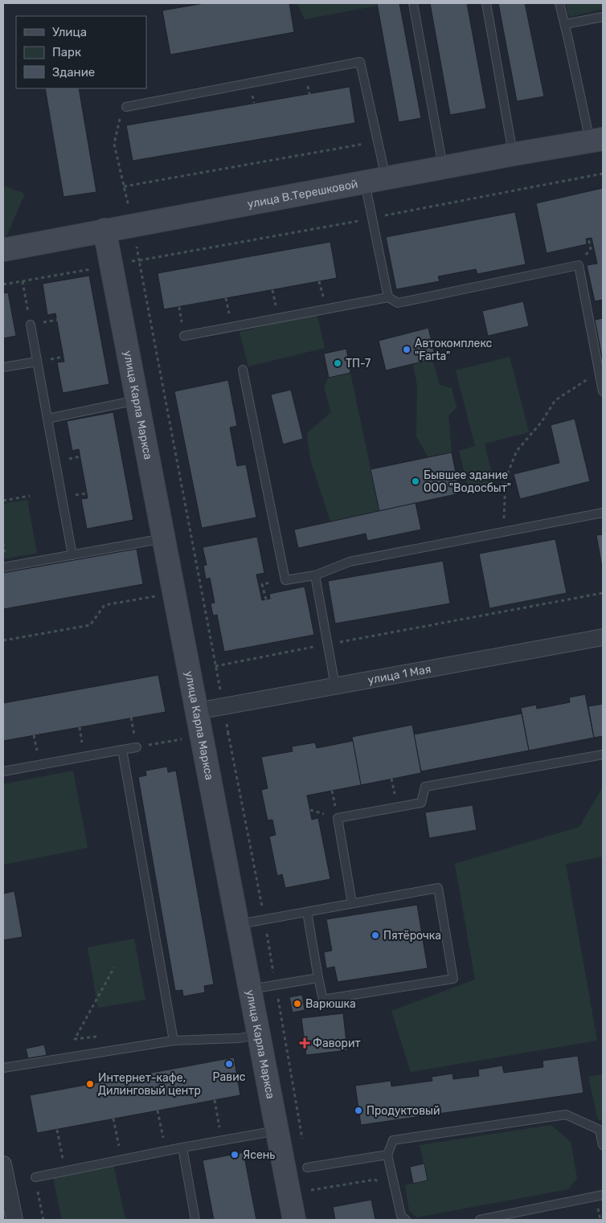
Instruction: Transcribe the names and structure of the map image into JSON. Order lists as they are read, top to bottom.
{
  "streets": {
    "main road": ["улица В.Терешковой", "улица Карла Маркса"],
    "street": ["улица 1 Мая"]
  },
  "crossings": [
    ["улица В.Терешковой", "улица Карла Маркса"],
    ["улица Карла Маркса", "улица 1 Мая"]
  ],
  "places": {
    "other": [
      "Автокомплекс \"Farta\"",
      "ТП-7",
      "Бывшее здание ООО \"Водосбыт\"",
      "Пятёрочка",
      "Варюшка",
      "Равис",
      "Интернет-кафе, Дилинговый центр",
      "Продуктовый",
      "Ясень"
    ],
    "health": ["Фаворит"]
  },
  "legend": ["Улица", "Парк", "Здание"]
}
